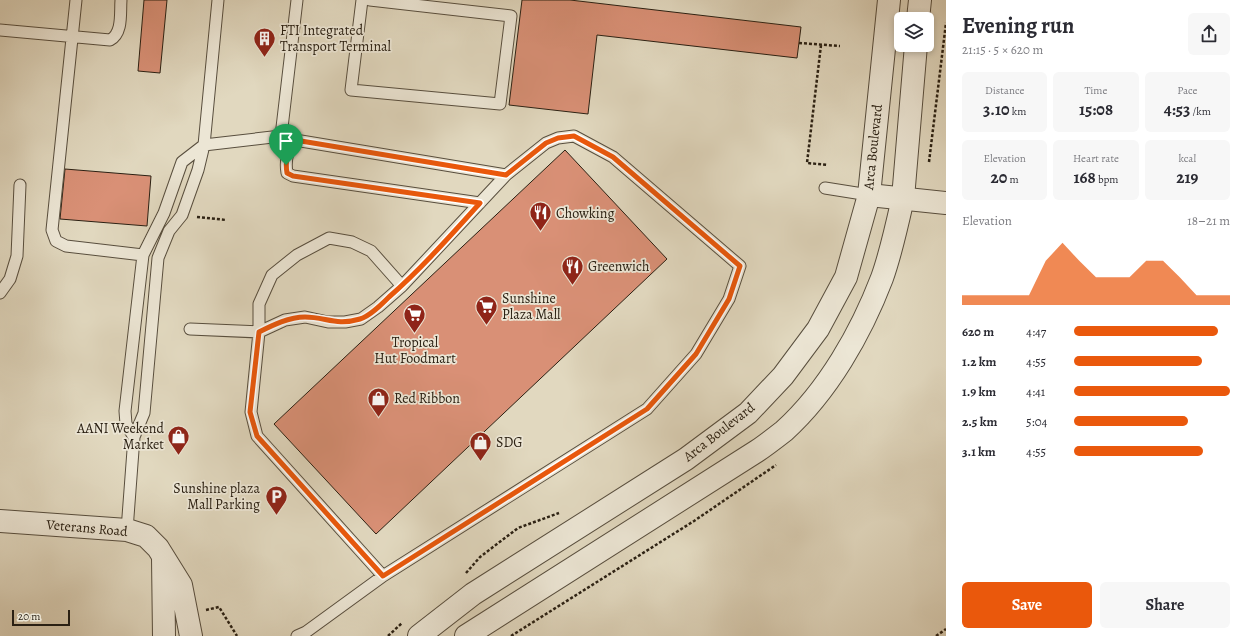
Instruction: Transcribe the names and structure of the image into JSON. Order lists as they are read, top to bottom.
{
  "streets": {
    "street": ["Arca Boulevard", "Veterans Road"]
  },
  "places": {
    "building": ["FTI Integrated Transport Terminal"],
    "restaurant": ["Chowking", "Greenwich"],
    "supermarket": ["Sunshine Plaza Mall", "Tropical Hut Foodmart"],
    "shop": ["Red Ribbon", "AANI Weekend Market", "SDG"],
    "parking": ["Sunshine plaza Mall Parking"]
  },
  "scale_bar": "20 m",
  "page": {
    "heading": ["Evening run", "21:15 · 5 × 620 m"],
    "stats": [
      ["Distance", "3.10 km"],
      ["Time", "15:08"],
      ["Pace", "4:53 /km"],
      ["Elevation", "20 m"],
      ["Heart rate", "168 bpm"],
      ["kcal", "219"]
    ],
    "chart": ["Elevation", "18–21 m"],
    "list": [
      {
        "name": "620 m",
        "note": "4:47"
      },
      {
        "name": "1.2 km",
        "note": "4:55"
      },
      {
        "name": "1.9 km",
        "note": "4:41"
      },
      {
        "name": "2.5 km",
        "note": "5:04"
      },
      {
        "name": "3.1 km",
        "note": "4:55"
      }
    ],
    "buttons": ["Save", "Share"],
    "scale": "20 m"
  }
}
